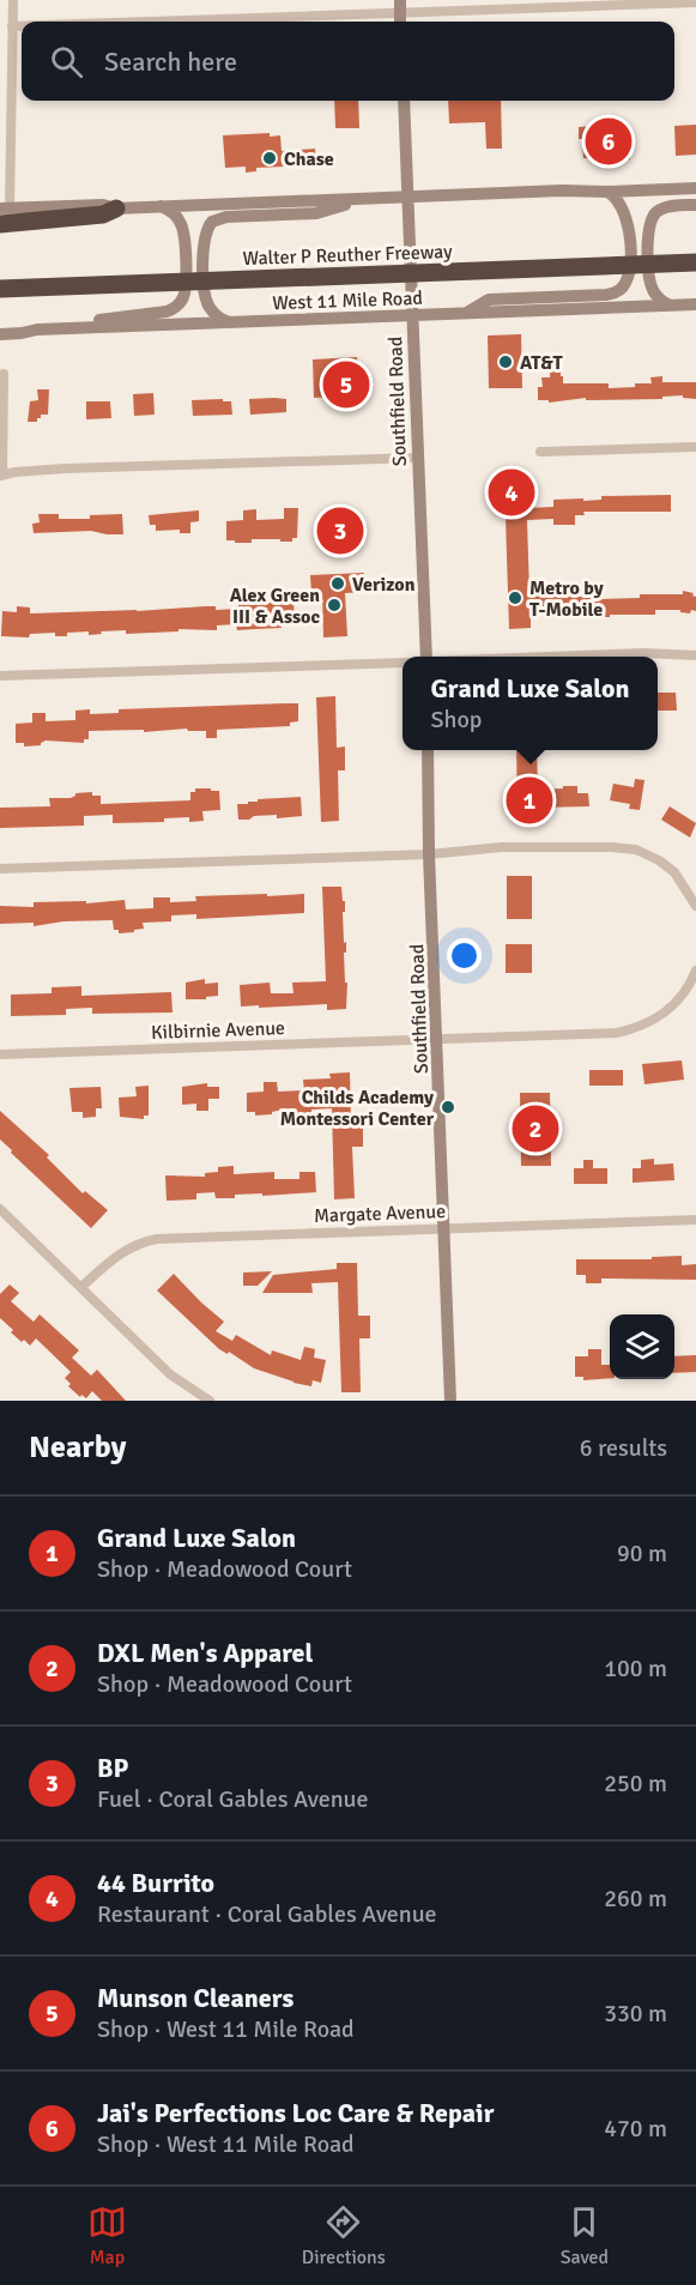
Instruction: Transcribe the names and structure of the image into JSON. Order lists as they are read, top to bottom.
{
  "streets": {
    "highway": ["Walter P Reuther Freeway"],
    "main road": ["West 11 Mile Road", "Southfield Road"],
    "street": ["Kilbirnie Avenue", "Margate Avenue"]
  },
  "crossings": [
    ["West 11 Mile Road", "Southfield Road"],
    ["Southfield Road", "Kilbirnie Avenue"],
    ["Southfield Road", "Margate Avenue"]
  ],
  "places": [
    "Chase",
    "AT&T",
    "Verizon",
    "Metro by T-Mobile",
    "Alex Green III & Assoc",
    "Childs Academy Montessori Center"
  ],
  "page": {
    "search": "Search here",
    "pins": [
      "6",
      "5",
      "4",
      "3",
      "1",
      "2"
    ],
    "popup": ["Grand Luxe Salon", "Shop"],
    "heading": ["Nearby", "6 results"],
    "list": [
      {
        "mark": "1",
        "name": "Grand Luxe Salon",
        "note": "Shop · Meadowood Court",
        "value": "90 m"
      },
      {
        "mark": "2",
        "name": "DXL Men's Apparel",
        "note": "Shop · Meadowood Court",
        "value": "100 m"
      },
      {
        "mark": "3",
        "name": "BP",
        "note": "Fuel · Coral Gables Avenue",
        "value": "250 m"
      },
      {
        "mark": "4",
        "name": "44 Burrito",
        "note": "Restaurant · Coral Gables Avenue",
        "value": "260 m"
      },
      {
        "mark": "5",
        "name": "Munson Cleaners",
        "note": "Shop · West 11 Mile Road",
        "value": "330 m"
      },
      {
        "mark": "6",
        "name": "Jai's Perfections Loc Care & Repair",
        "note": "Shop · West 11 Mile Road",
        "value": "470 m"
      }
    ],
    "nav": ["Map", "Directions", "Saved"]
  }
}
